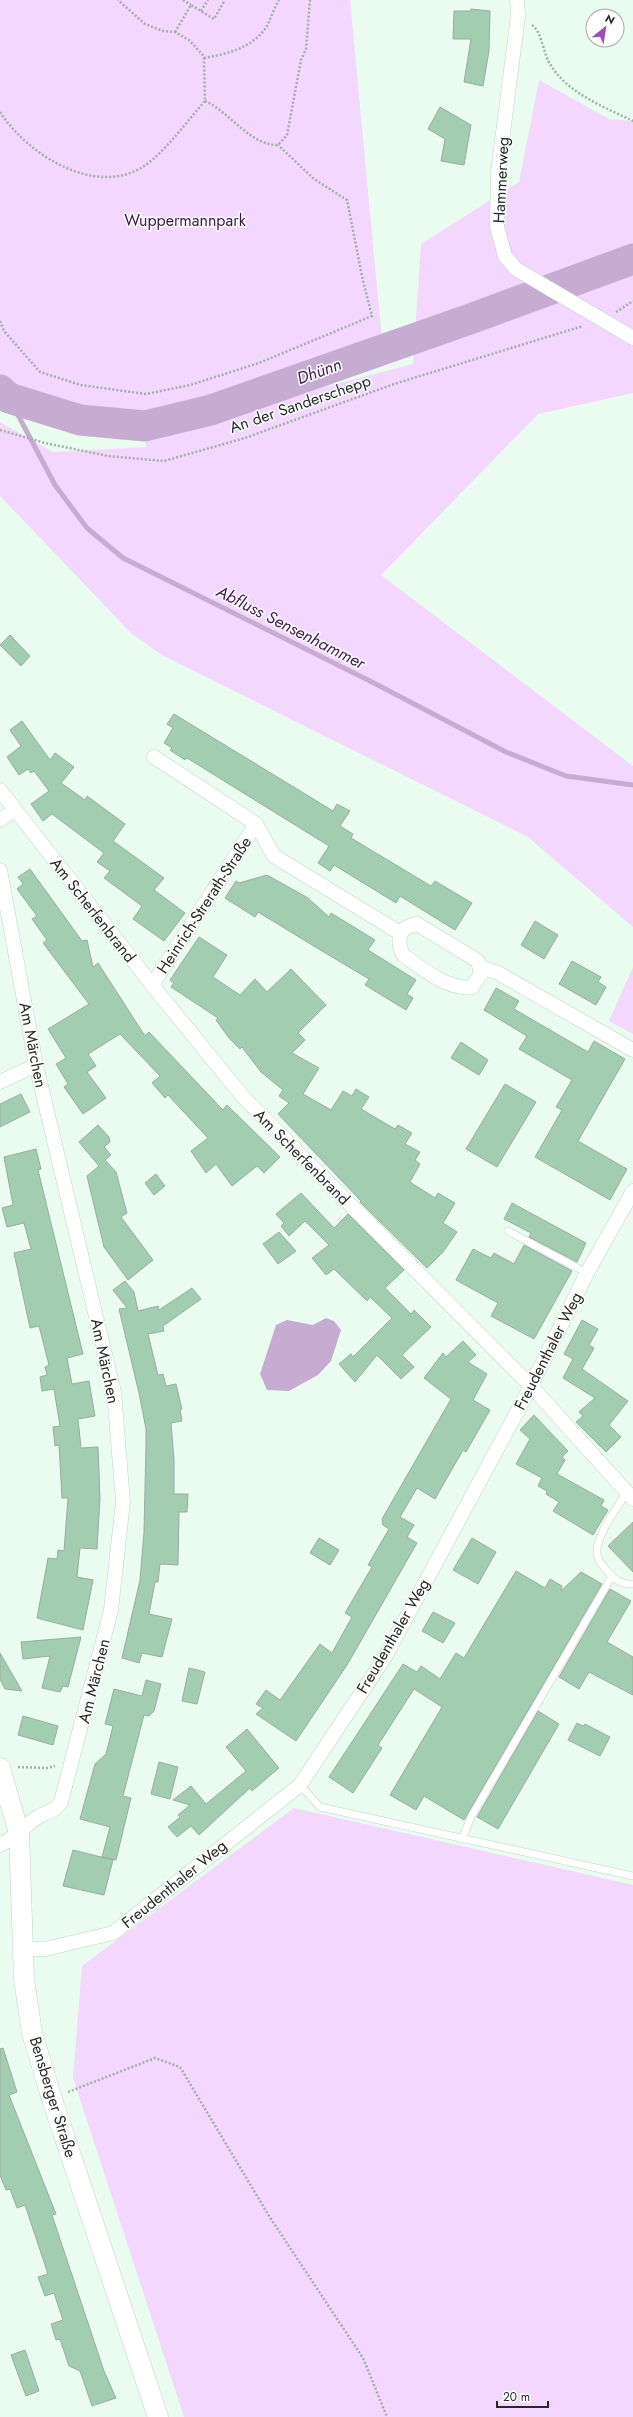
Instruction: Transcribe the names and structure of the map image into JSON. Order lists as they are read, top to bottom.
{
  "streets": {
    "main road": ["Bensberger Straße"],
    "street": [
      "Hammerweg",
      "Heinrich-Strerath-Straße",
      "Am Scherfenbrand",
      "Am Märchen",
      "Freudenthaler Weg"
    ],
    "path": ["An der Sanderschepp"]
  },
  "crossings": [
    ["Hammerweg", "An der Sanderschepp"],
    ["Heinrich-Strerath-Straße", "Am Scherfenbrand"],
    ["Am Scherfenbrand", "Freudenthaler Weg"],
    ["Am Märchen", "Bensberger Straße"],
    ["Freudenthaler Weg", "Bensberger Straße"]
  ],
  "water": ["Dhünn", "Abfluss Sensenhammer"],
  "parks": ["Wuppermannpark"],
  "scale_bar": "20 m",
  "north": "top right"
}
